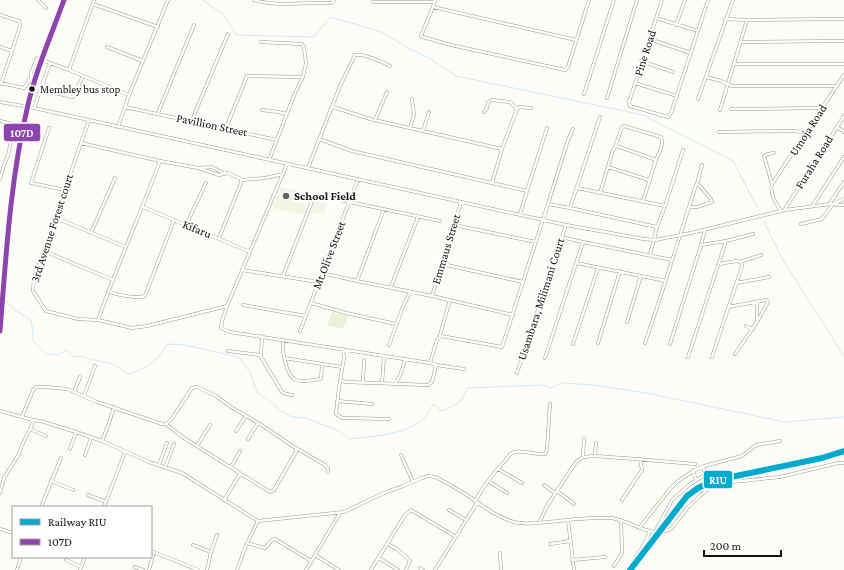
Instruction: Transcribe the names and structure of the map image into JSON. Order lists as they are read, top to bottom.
{
  "streets": {
    "street": [
      "Pine Road",
      "Pavillion Street",
      "Umoja Road",
      "Furaha Road",
      "3rd Avenue Forest court",
      "Kifaru",
      "Emmaus Street",
      "Mt.Olive Street",
      "Usambara, Milimani Court"
    ]
  },
  "places": ["Membley bus stop", "School Field"],
  "lines": ["transit line 107D", "rail line RIU"],
  "legend": ["Railway RIU", "107D"],
  "scale_bar": "200 m"
}
